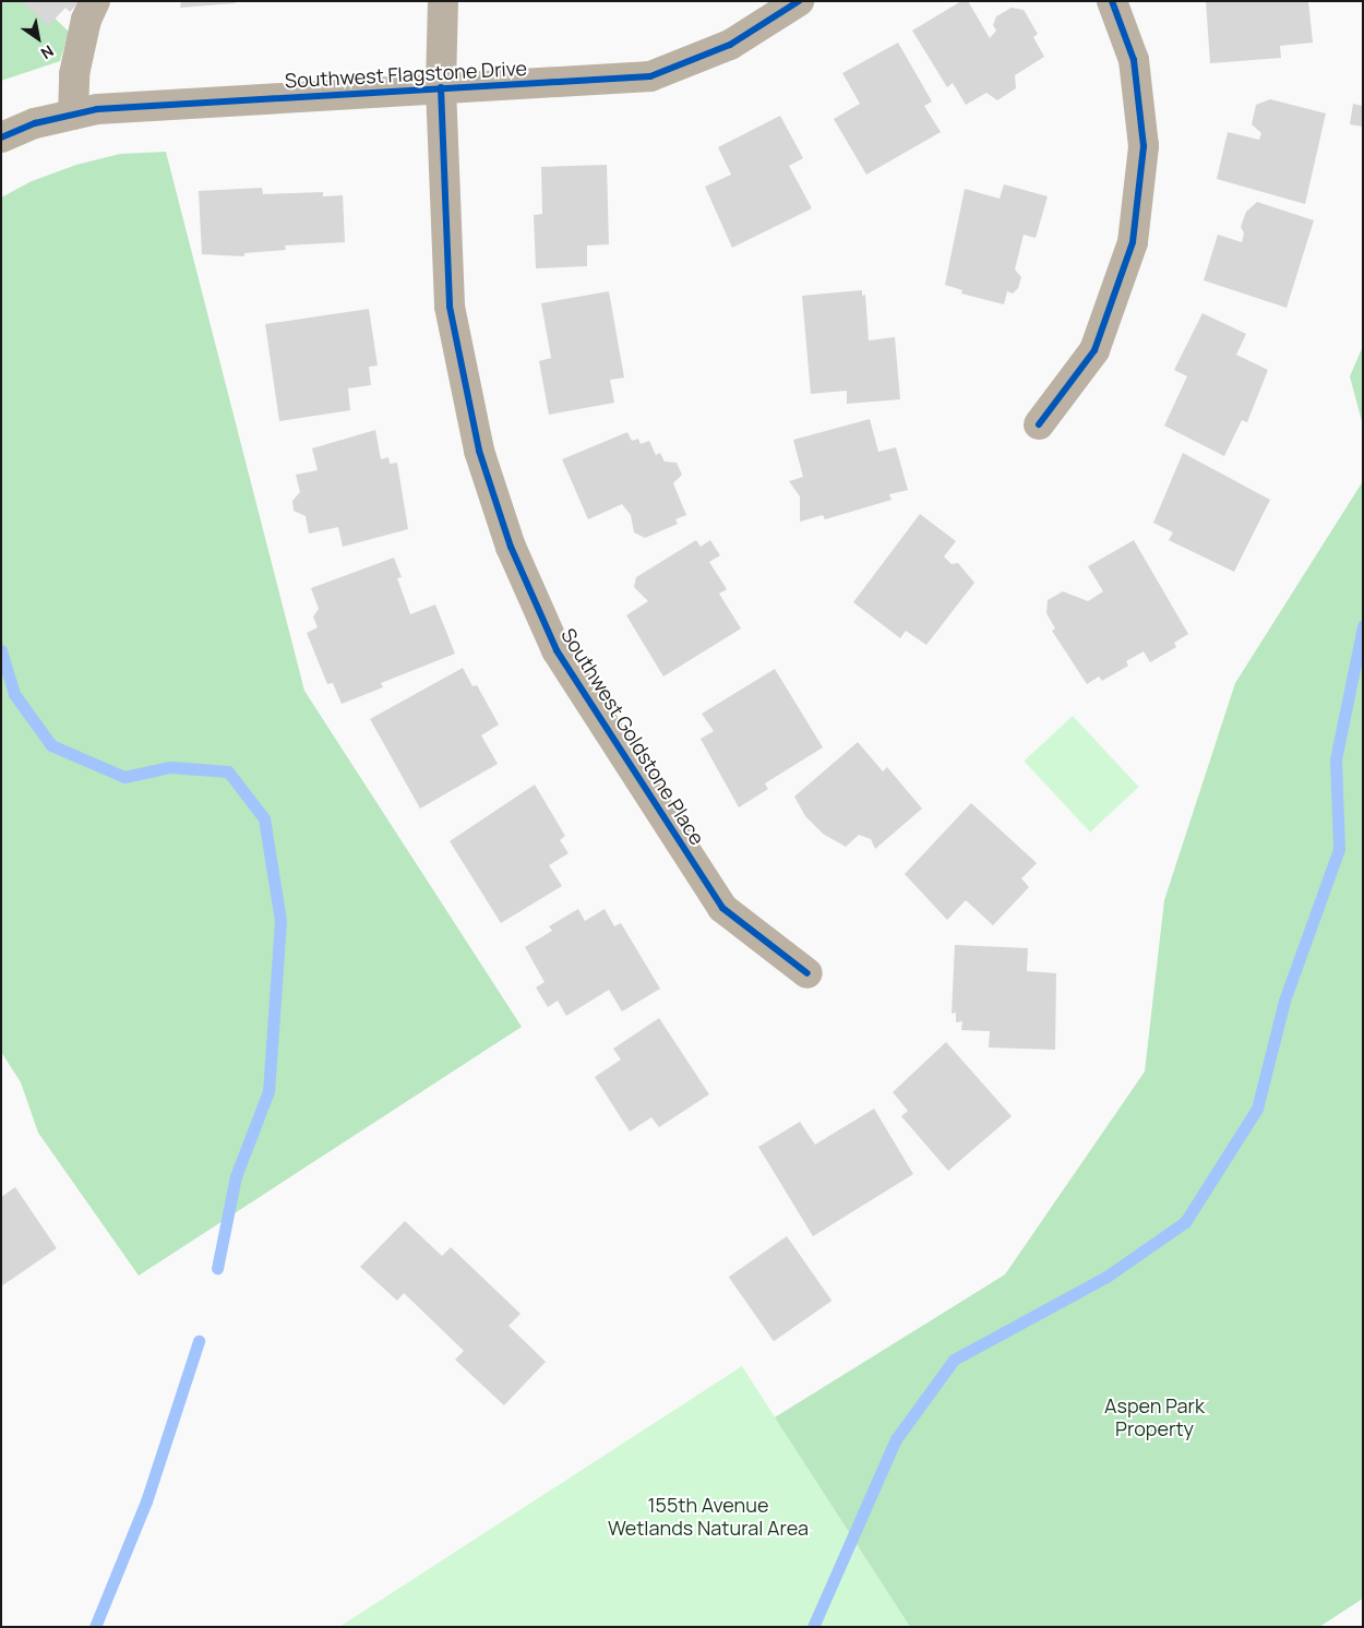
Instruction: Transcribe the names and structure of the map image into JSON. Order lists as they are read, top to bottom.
{
  "streets": {
    "street": ["Southwest Flagstone Drive", "Southwest Goldstone Place"]
  },
  "crossings": [
    ["Southwest Flagstone Drive", "Southwest Goldstone Place"]
  ],
  "parks": ["Aspen Park Property", "155th Avenue Wetlands Natural Area"],
  "north": "bottom right"
}
